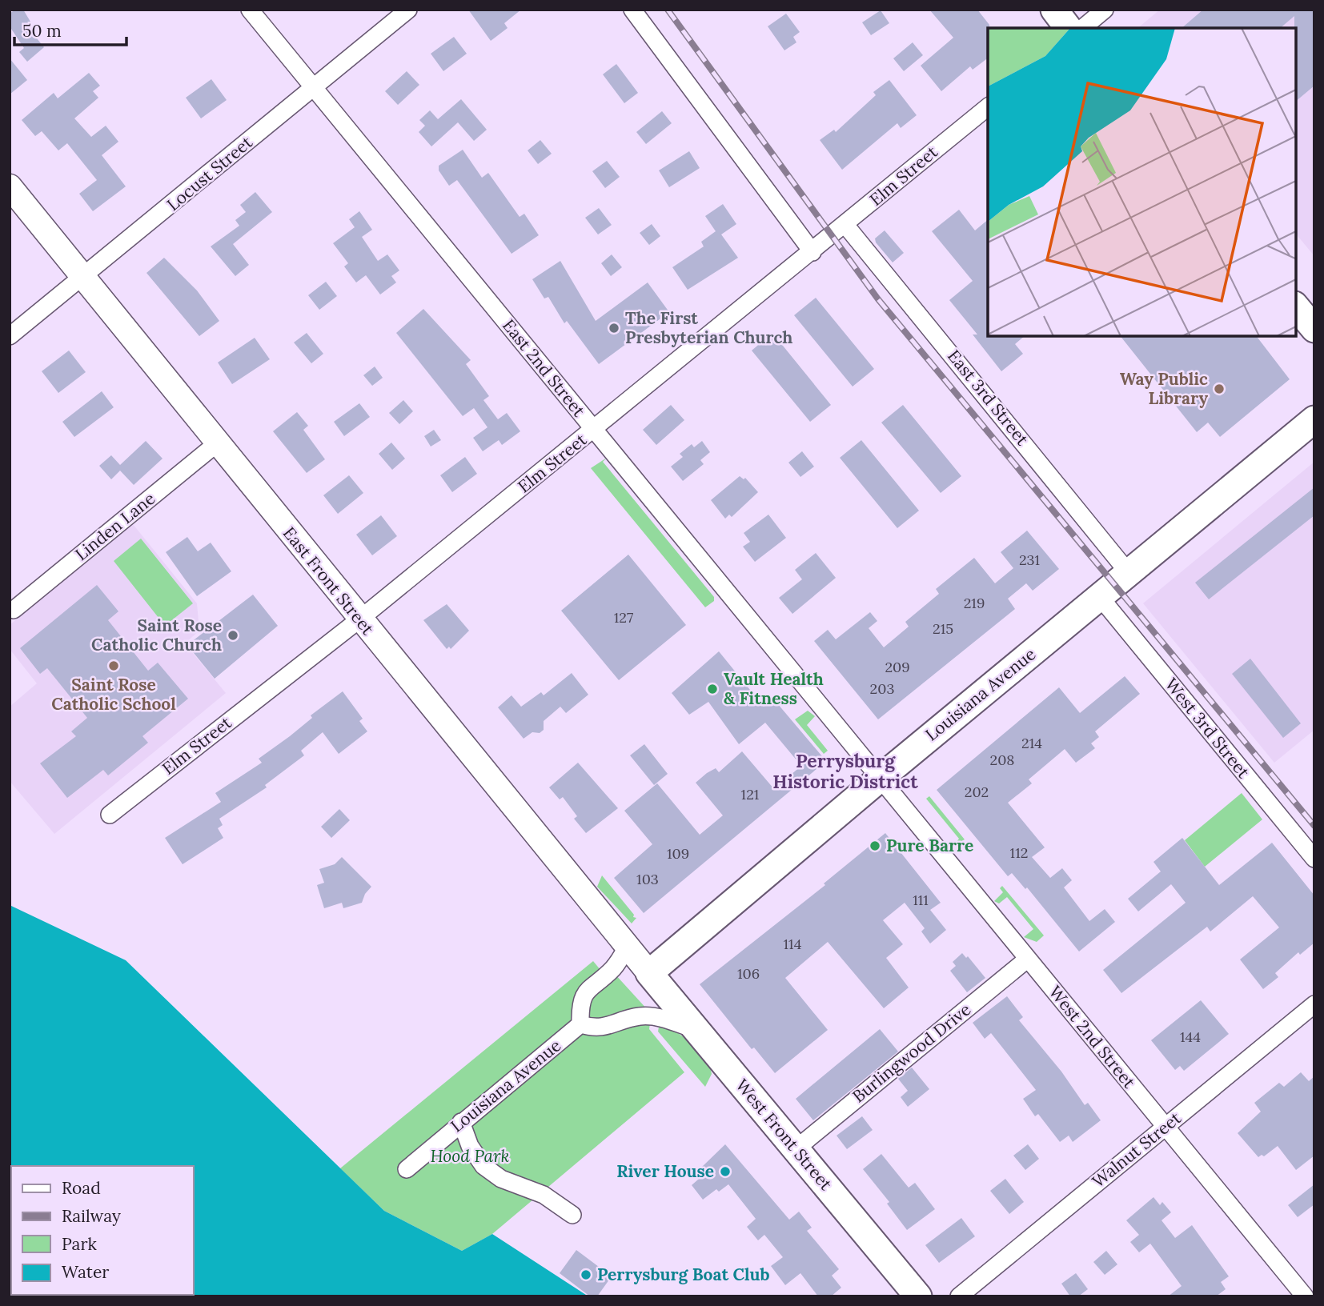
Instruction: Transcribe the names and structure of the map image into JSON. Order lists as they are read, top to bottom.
{
  "streets": {
    "main road": ["East Front Street", "Louisiana Avenue", "West Front Street"],
    "street": [
      "Locust Street",
      "Elm Street",
      "East 2nd Street",
      "East 3rd Street",
      "Linden Lane",
      "West 3rd Street",
      "West 2nd Street",
      "Burlingwood Drive",
      "Walnut Street"
    ]
  },
  "crossings": [
    ["Locust Street", "East 2nd Street"],
    ["Locust Street", "East Front Street"],
    ["Elm Street", "East 2nd Street"],
    ["Elm Street", "East 3rd Street"],
    ["Elm Street", "East Front Street"],
    ["East 2nd Street", "Louisiana Avenue"],
    ["East 2nd Street", "West 2nd Street"],
    ["East 3rd Street", "Louisiana Avenue"],
    ["Linden Lane", "East Front Street"],
    ["East Front Street", "Louisiana Avenue"],
    ["East Front Street", "West Front Street"],
    ["Louisiana Avenue", "West 3rd Street"],
    ["Louisiana Avenue", "West 2nd Street"],
    ["Louisiana Avenue", "West Front Street"],
    ["West 2nd Street", "Burlingwood Drive"],
    ["West 2nd Street", "Walnut Street"],
    ["Burlingwood Drive", "West Front Street"]
  ],
  "districts": ["Perrysburg Historic District"],
  "parks": ["Hood Park"],
  "places": [
    "The First Presbyterian Church",
    "Way Public Library",
    "Saint Rose Catholic Church",
    "Saint Rose Catholic School",
    "Vault Health & Fitness",
    "Pure Barre",
    "River House",
    "Perrysburg Boat Club"
  ],
  "house_numbers": [
    "231",
    "219",
    "127",
    "215",
    "209",
    "203",
    "214",
    "208",
    "202",
    "121",
    "112",
    "109",
    "103",
    "111",
    "114",
    "106",
    "144"
  ],
  "legend": [
    "Road",
    "Railway",
    "Park",
    "Water"
  ],
  "scale_bar": "50 m"
}
